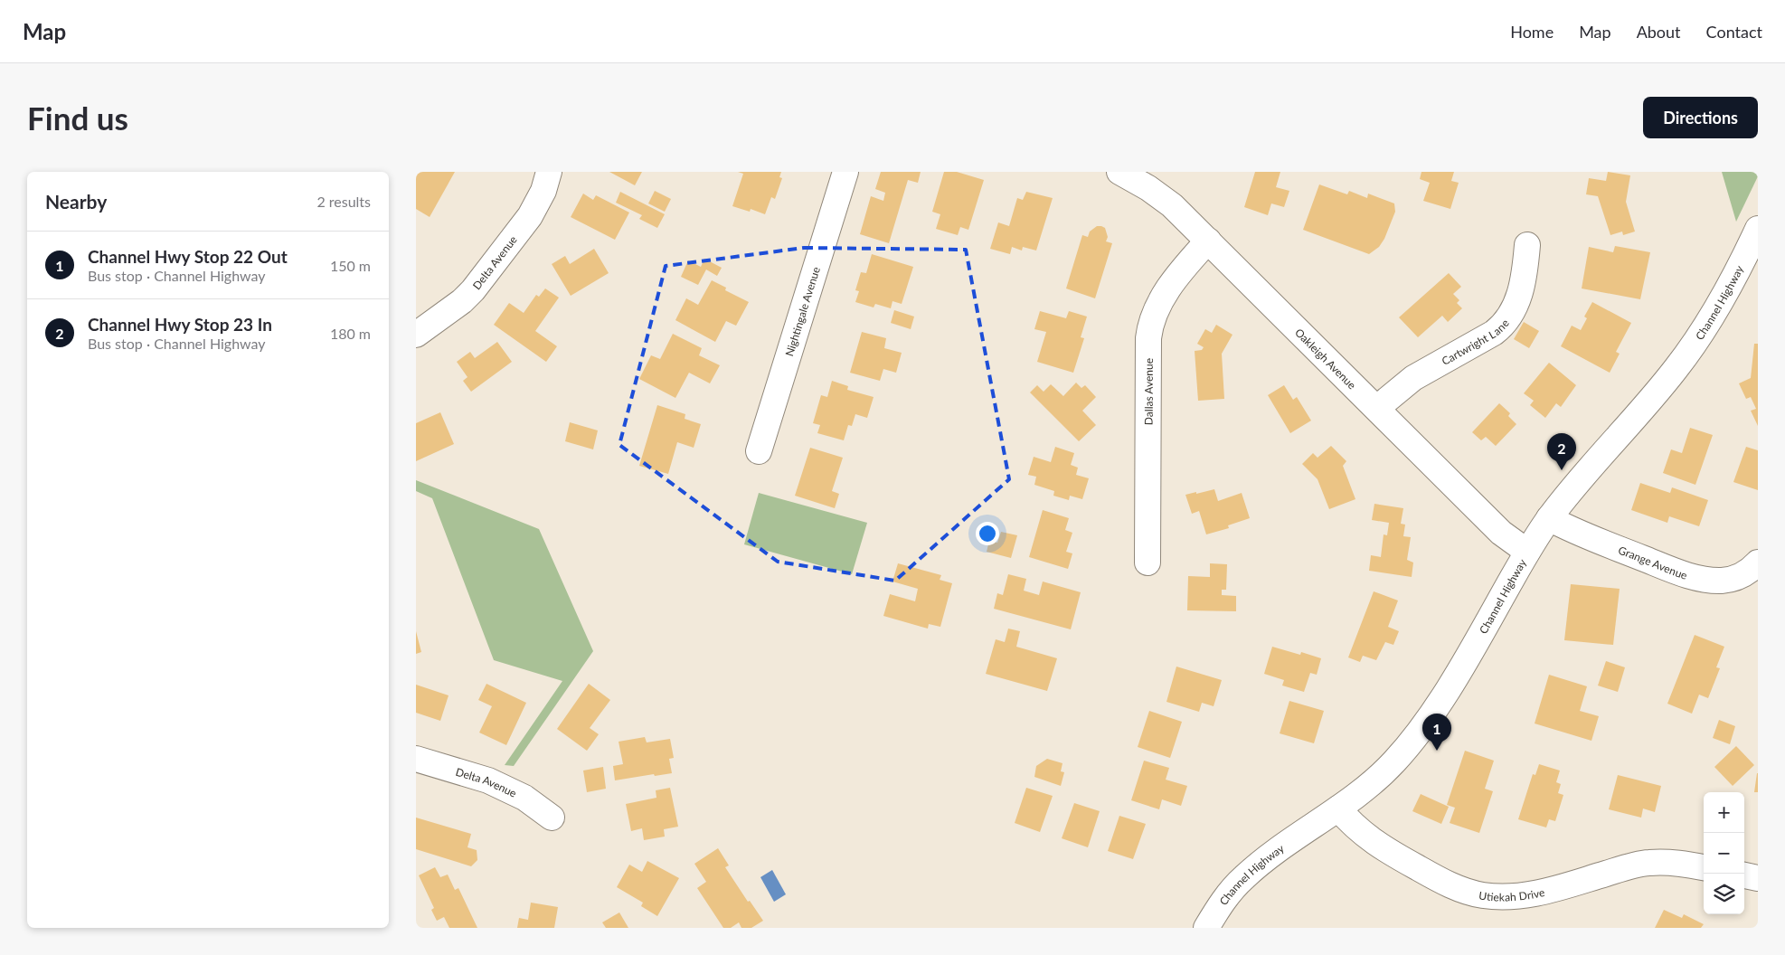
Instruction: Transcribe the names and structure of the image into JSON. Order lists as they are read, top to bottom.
{
  "streets": {
    "street": [
      "Delta Avenue",
      "Channel Highway",
      "Nightingale Avenue",
      "Cartwright Lane",
      "Oakleigh Avenue",
      "Dallas Avenue",
      "Grange Avenue",
      "Utiekah Drive"
    ]
  },
  "crossings": [
    ["Channel Highway", "Oakleigh Avenue"],
    ["Channel Highway", "Grange Avenue"],
    ["Channel Highway", "Utiekah Drive"],
    ["Cartwright Lane", "Oakleigh Avenue"],
    ["Oakleigh Avenue", "Dallas Avenue"]
  ],
  "page": {
    "header": "Map",
    "nav": [
      "Home",
      "Map",
      "About",
      "Contact"
    ],
    "buttons": "Directions",
    "title": "Find us",
    "heading": ["Nearby", "2 results"],
    "list": [
      {
        "mark": "1",
        "name": "Channel Hwy Stop 22 Out",
        "note": "Bus stop · Channel Highway",
        "value": "150 m"
      },
      {
        "mark": "2",
        "name": "Channel Hwy Stop 23 In",
        "note": "Bus stop · Channel Highway",
        "value": "180 m"
      }
    ],
    "pins": ["2", "1"],
    "map_buttons": ["+", "−"]
  }
}
